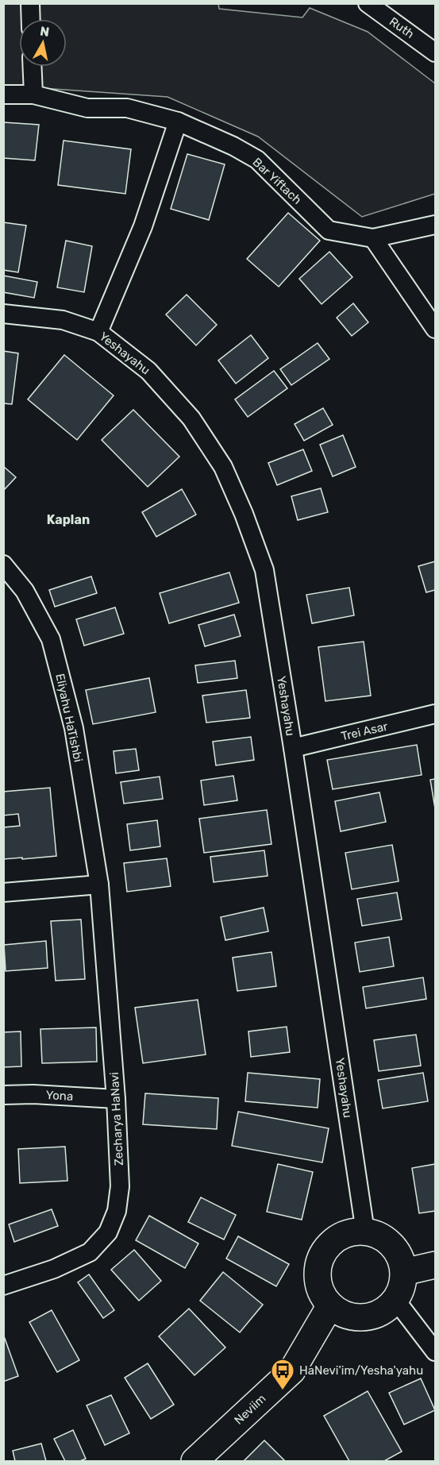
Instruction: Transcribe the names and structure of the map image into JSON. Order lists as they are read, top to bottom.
{
  "streets": {
    "street": [
      "Ruth",
      "Bar Yiftach",
      "Yeshayahu",
      "Eliyahu HaTishbi",
      "Trei Asar",
      "Yona",
      "Zecharya HaNavi",
      "Neviim"
    ]
  },
  "crossings": [
    ["Yeshayahu", "Trei Asar"],
    ["Yeshayahu", "Neviim"],
    ["Eliyahu HaTishbi", "Zecharya HaNavi"],
    ["Yona", "Zecharya HaNavi"]
  ],
  "districts": ["Kaplan"],
  "places": {
    "bus stop": ["HaNevi'im/Yesha'yahu"]
  },
  "north": "top"
}
